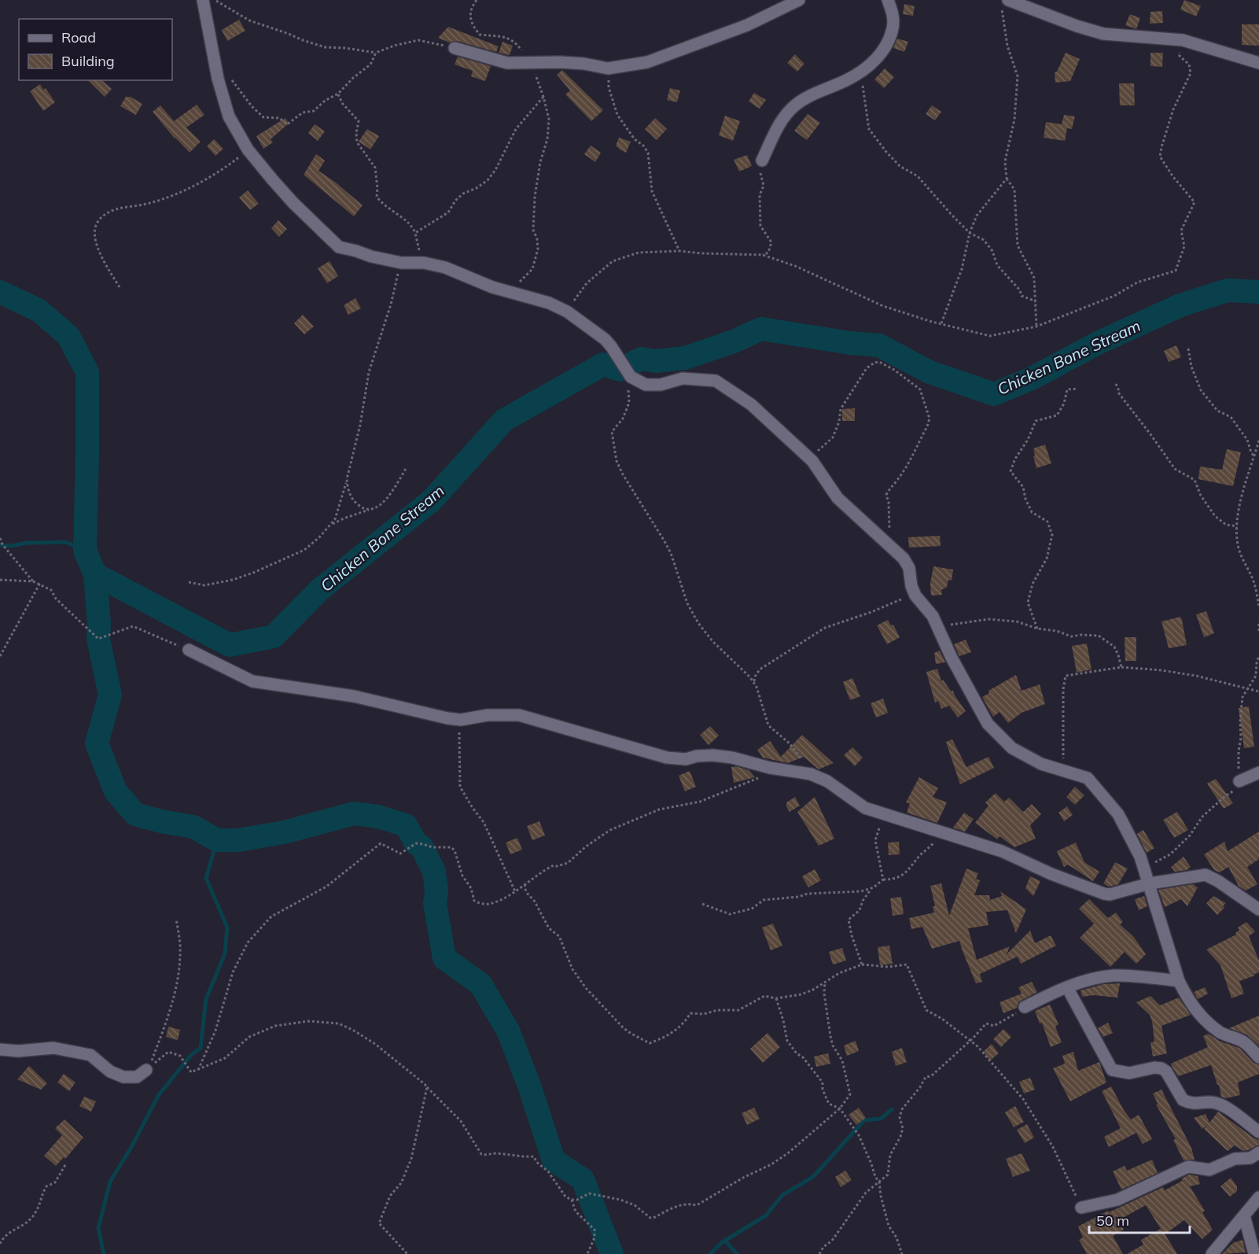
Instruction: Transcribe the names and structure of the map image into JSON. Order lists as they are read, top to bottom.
{
  "water": ["Chicken Bone Stream"],
  "legend": ["Road", "Building"],
  "scale_bar": "50 m"
}
